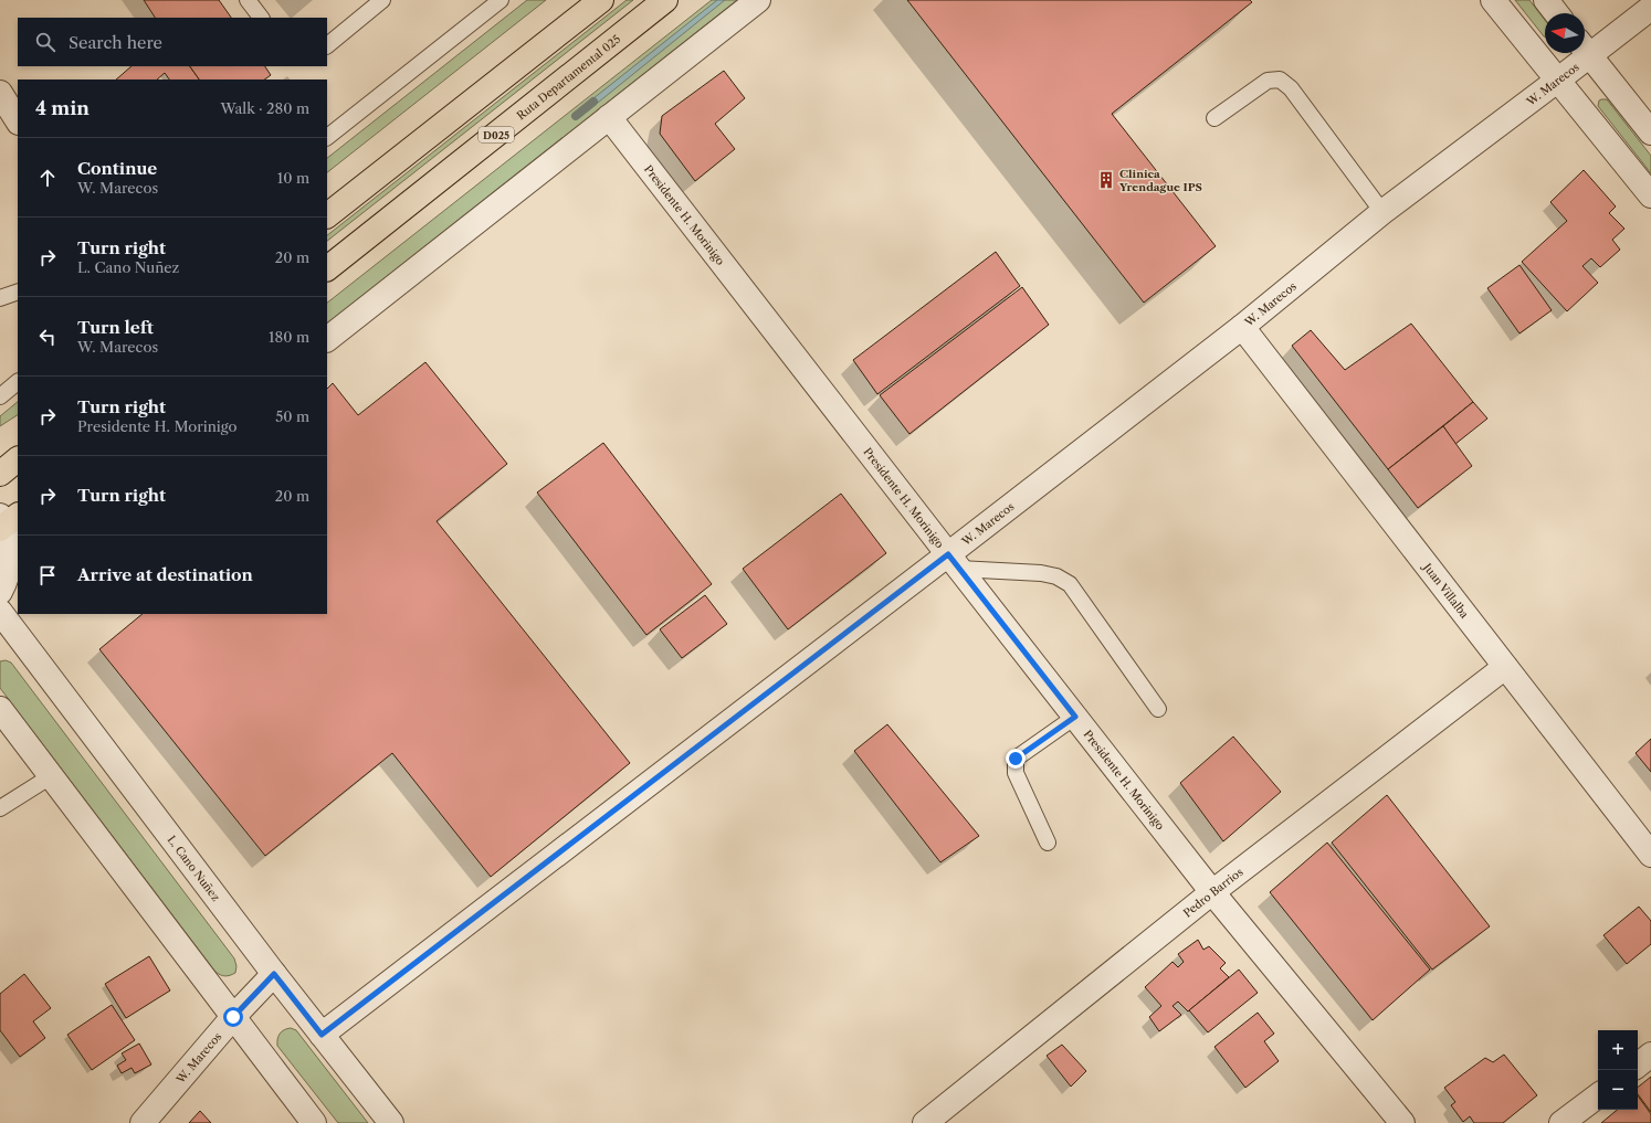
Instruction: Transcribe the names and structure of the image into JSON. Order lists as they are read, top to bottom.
{
  "streets": {
    "highway": ["Ruta Departamental 025", "D025"],
    "street": [
      "W. Marecos",
      "Presidente H. Morinigo",
      "Juan Villalba",
      "L. Cano Nuñez",
      "Pedro Barrios"
    ]
  },
  "crossings": [
    ["W. Marecos", "Presidente H. Morinigo"],
    ["W. Marecos", "Juan Villalba"],
    ["W. Marecos", "L. Cano Nuñez"],
    ["Presidente H. Morinigo", "Pedro Barrios"],
    ["Juan Villalba", "Pedro Barrios"]
  ],
  "places": {
    "building": ["Clinica Yrendague IPS"]
  },
  "north": "left",
  "page": {
    "search": "Search here",
    "heading": ["4 min", "Walk · 280 m"],
    "list": [
      ["Continue", "W. Marecos", "10 m"],
      ["Turn right", "L. Cano Nuñez", "20 m"],
      ["Turn left", "W. Marecos", "180 m"],
      ["Turn right", "Presidente H. Morinigo", "50 m"],
      ["Turn right", "20 m"],
      "Arrive at destination"
    ],
    "map_buttons": ["+", "−"]
  }
}
